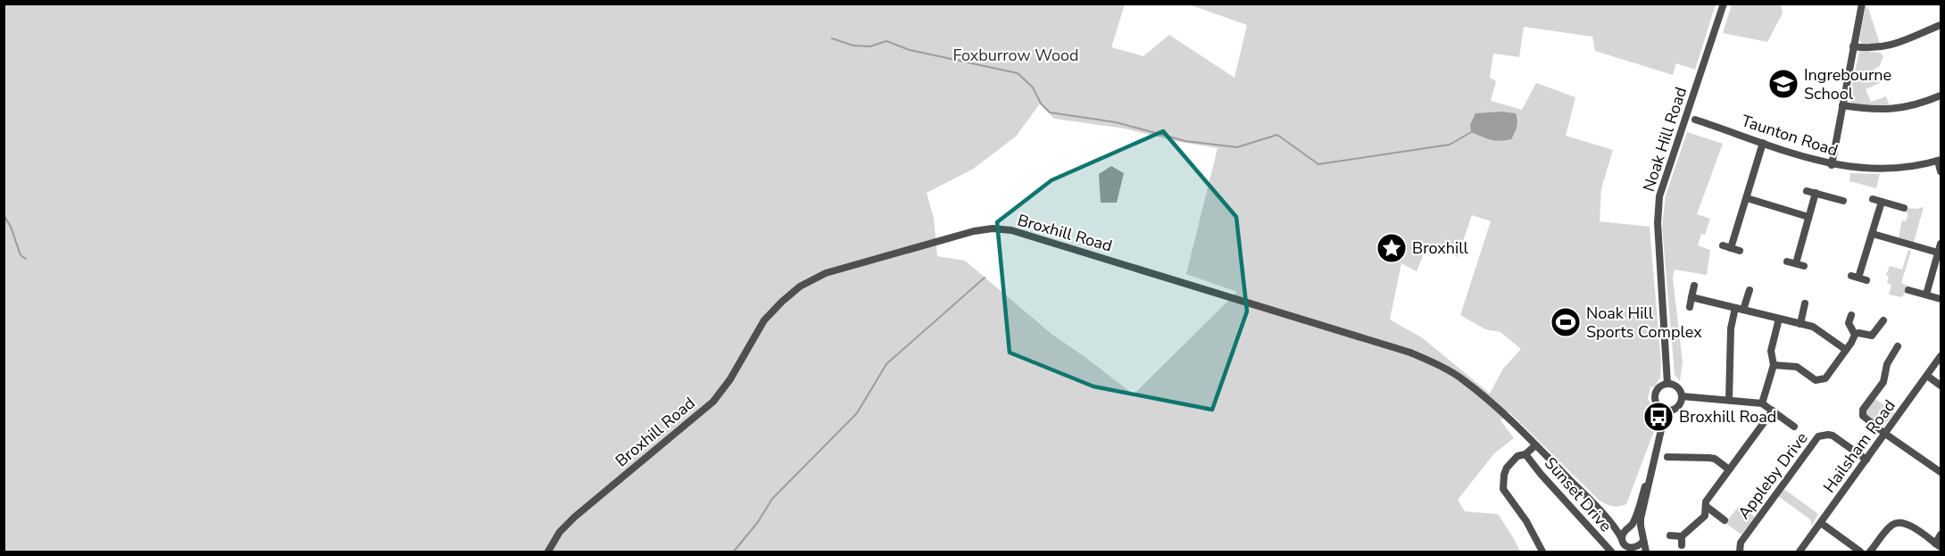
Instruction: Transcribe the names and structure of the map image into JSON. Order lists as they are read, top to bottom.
{
  "streets": {
    "street": [
      "Taunton Road",
      "Noak Hill Road",
      "Broxhill Road",
      "Hailsham Road",
      "Appleby Drive",
      "Sunset Drive"
    ]
  },
  "crossings": [
    ["Broxhill Road", "Sunset Drive"],
    ["Hailsham Road", "Appleby Drive"]
  ],
  "parks": ["Foxburrow Wood"],
  "places": {
    "school or university": ["Ingrebourne School"],
    "place": ["Broxhill"],
    "sports": ["Noak Hill Sports Complex"],
    "bus stop": ["Broxhill Road"]
  }
}
